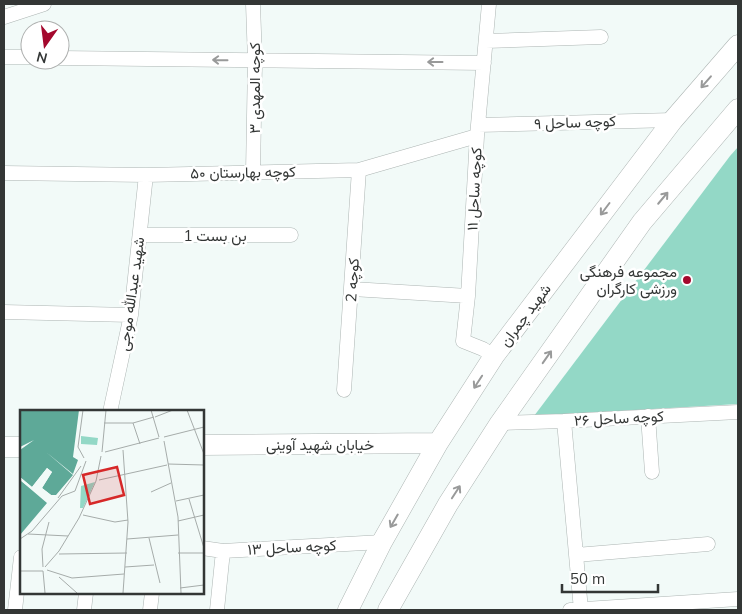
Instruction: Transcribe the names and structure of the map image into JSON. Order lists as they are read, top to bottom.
{
  "streets": {
    "street": [
      "کوچه المهدی ۳",
      "کوچه ساحل ۹",
      "کوچه بهارستان ۵۰",
      "کوچه ساحل ۱۱",
      "بن بست 1",
      "کوچه 2",
      "شهید عبدالله موجی",
      "شهید چمران",
      "کوچه ساحل ۲۶",
      "خیابان شهید آوینی",
      "کوچه ساحل ۱۳"
    ]
  },
  "crossings": [
    ["کوچه المهدی ۳", "کوچه بهارستان ۵۰"],
    ["کوچه ساحل ۹", "کوچه بهارستان ۵۰"],
    ["کوچه ساحل ۹", "کوچه ساحل ۱۱"],
    ["کوچه ساحل ۹", "شهید چمران"],
    ["کوچه بهارستان ۵۰", "کوچه ساحل ۱۱"],
    ["کوچه بهارستان ۵۰", "کوچه 2"],
    ["کوچه بهارستان ۵۰", "شهید عبدالله موجی"],
    ["کوچه ساحل ۱۱", "شهید چمران"],
    ["بن بست 1", "شهید عبدالله موجی"],
    ["شهید چمران", "خیابان شهید آوینی"],
    ["شهید چمران", "کوچه ساحل ۱۳"]
  ],
  "places": ["مجموعه فرهنگی ورزشی کارگران"],
  "scale_bar": "50 m",
  "north": "bottom"
}
